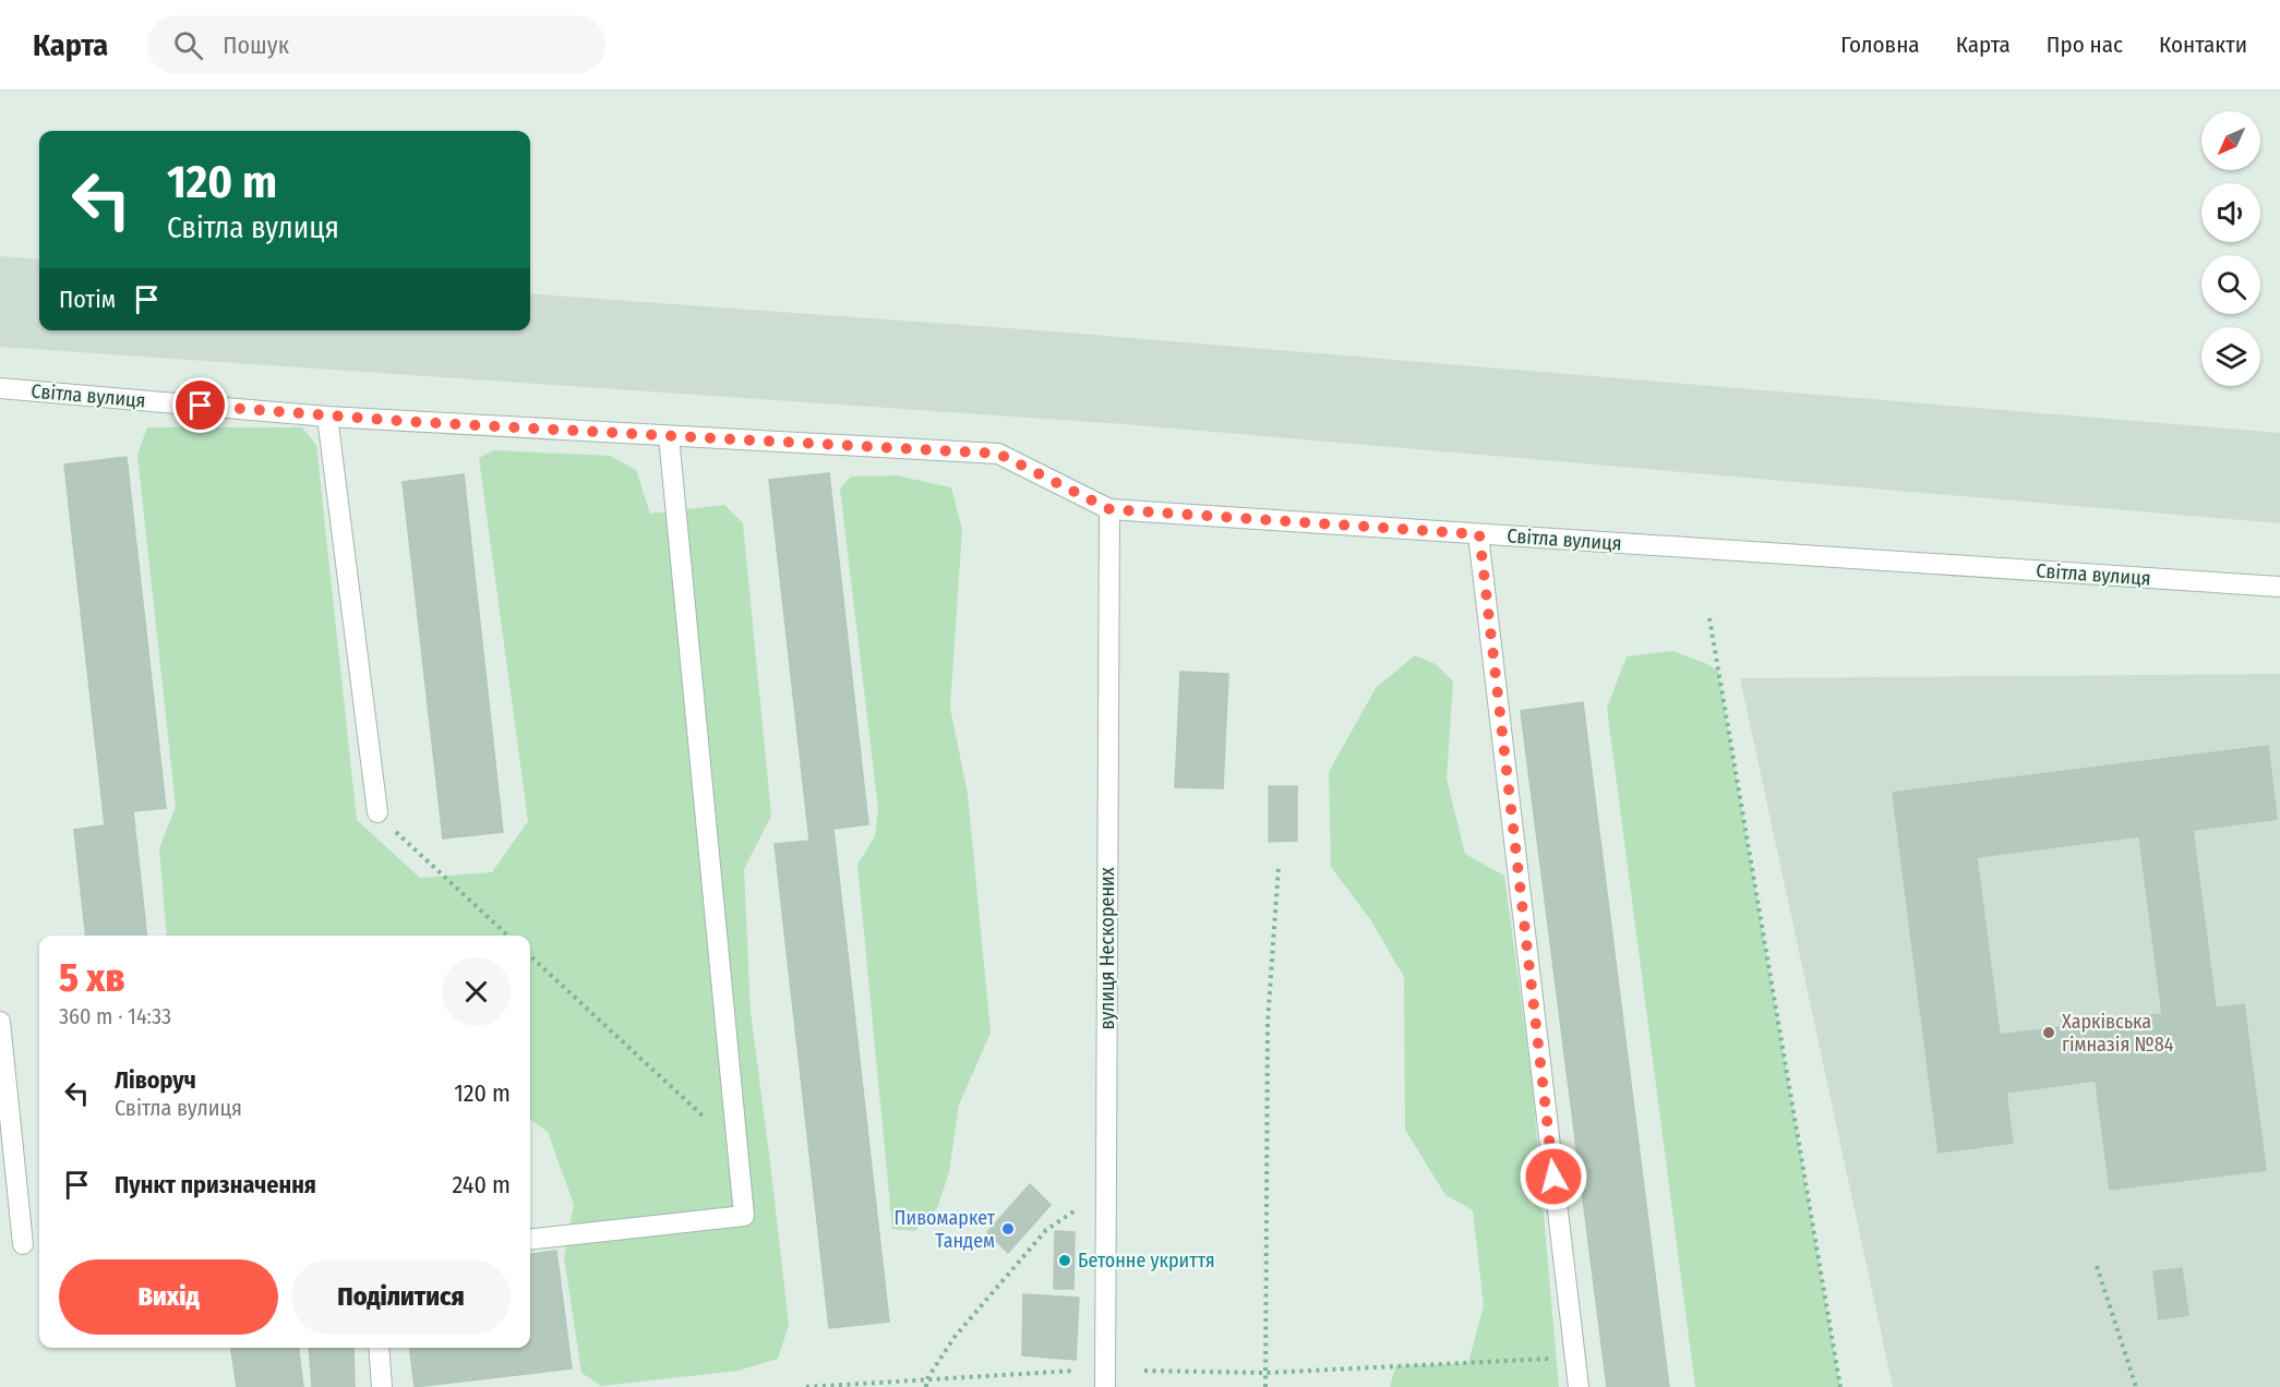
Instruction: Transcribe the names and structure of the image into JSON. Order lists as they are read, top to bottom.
{
  "streets": {
    "street": ["Світла вулиця", "вулиця Нескорених"]
  },
  "crossings": [
    ["Світла вулиця", "вулиця Нескорених"]
  ],
  "places": ["Харківська гімназія №84", "Пивомаркет Тандем", "Бетонне укриття"],
  "north": "bottom left",
  "page": {
    "header": "Карта",
    "search": "Пошук",
    "nav": [
      "Головна",
      "Карта",
      "Про нас",
      "Контакти"
    ],
    "turn": ["120 m", "Світла вулиця"],
    "then": "Потім",
    "heading": ["5 хв", "360 m · 14:33"],
    "list": [
      {
        "name": "Ліворуч",
        "note": "Світла вулиця",
        "value": "120 m"
      },
      {
        "name": "Пункт призначення",
        "value": "240 m"
      }
    ],
    "buttons": ["Вихід", "Поділитися"]
  }
}
